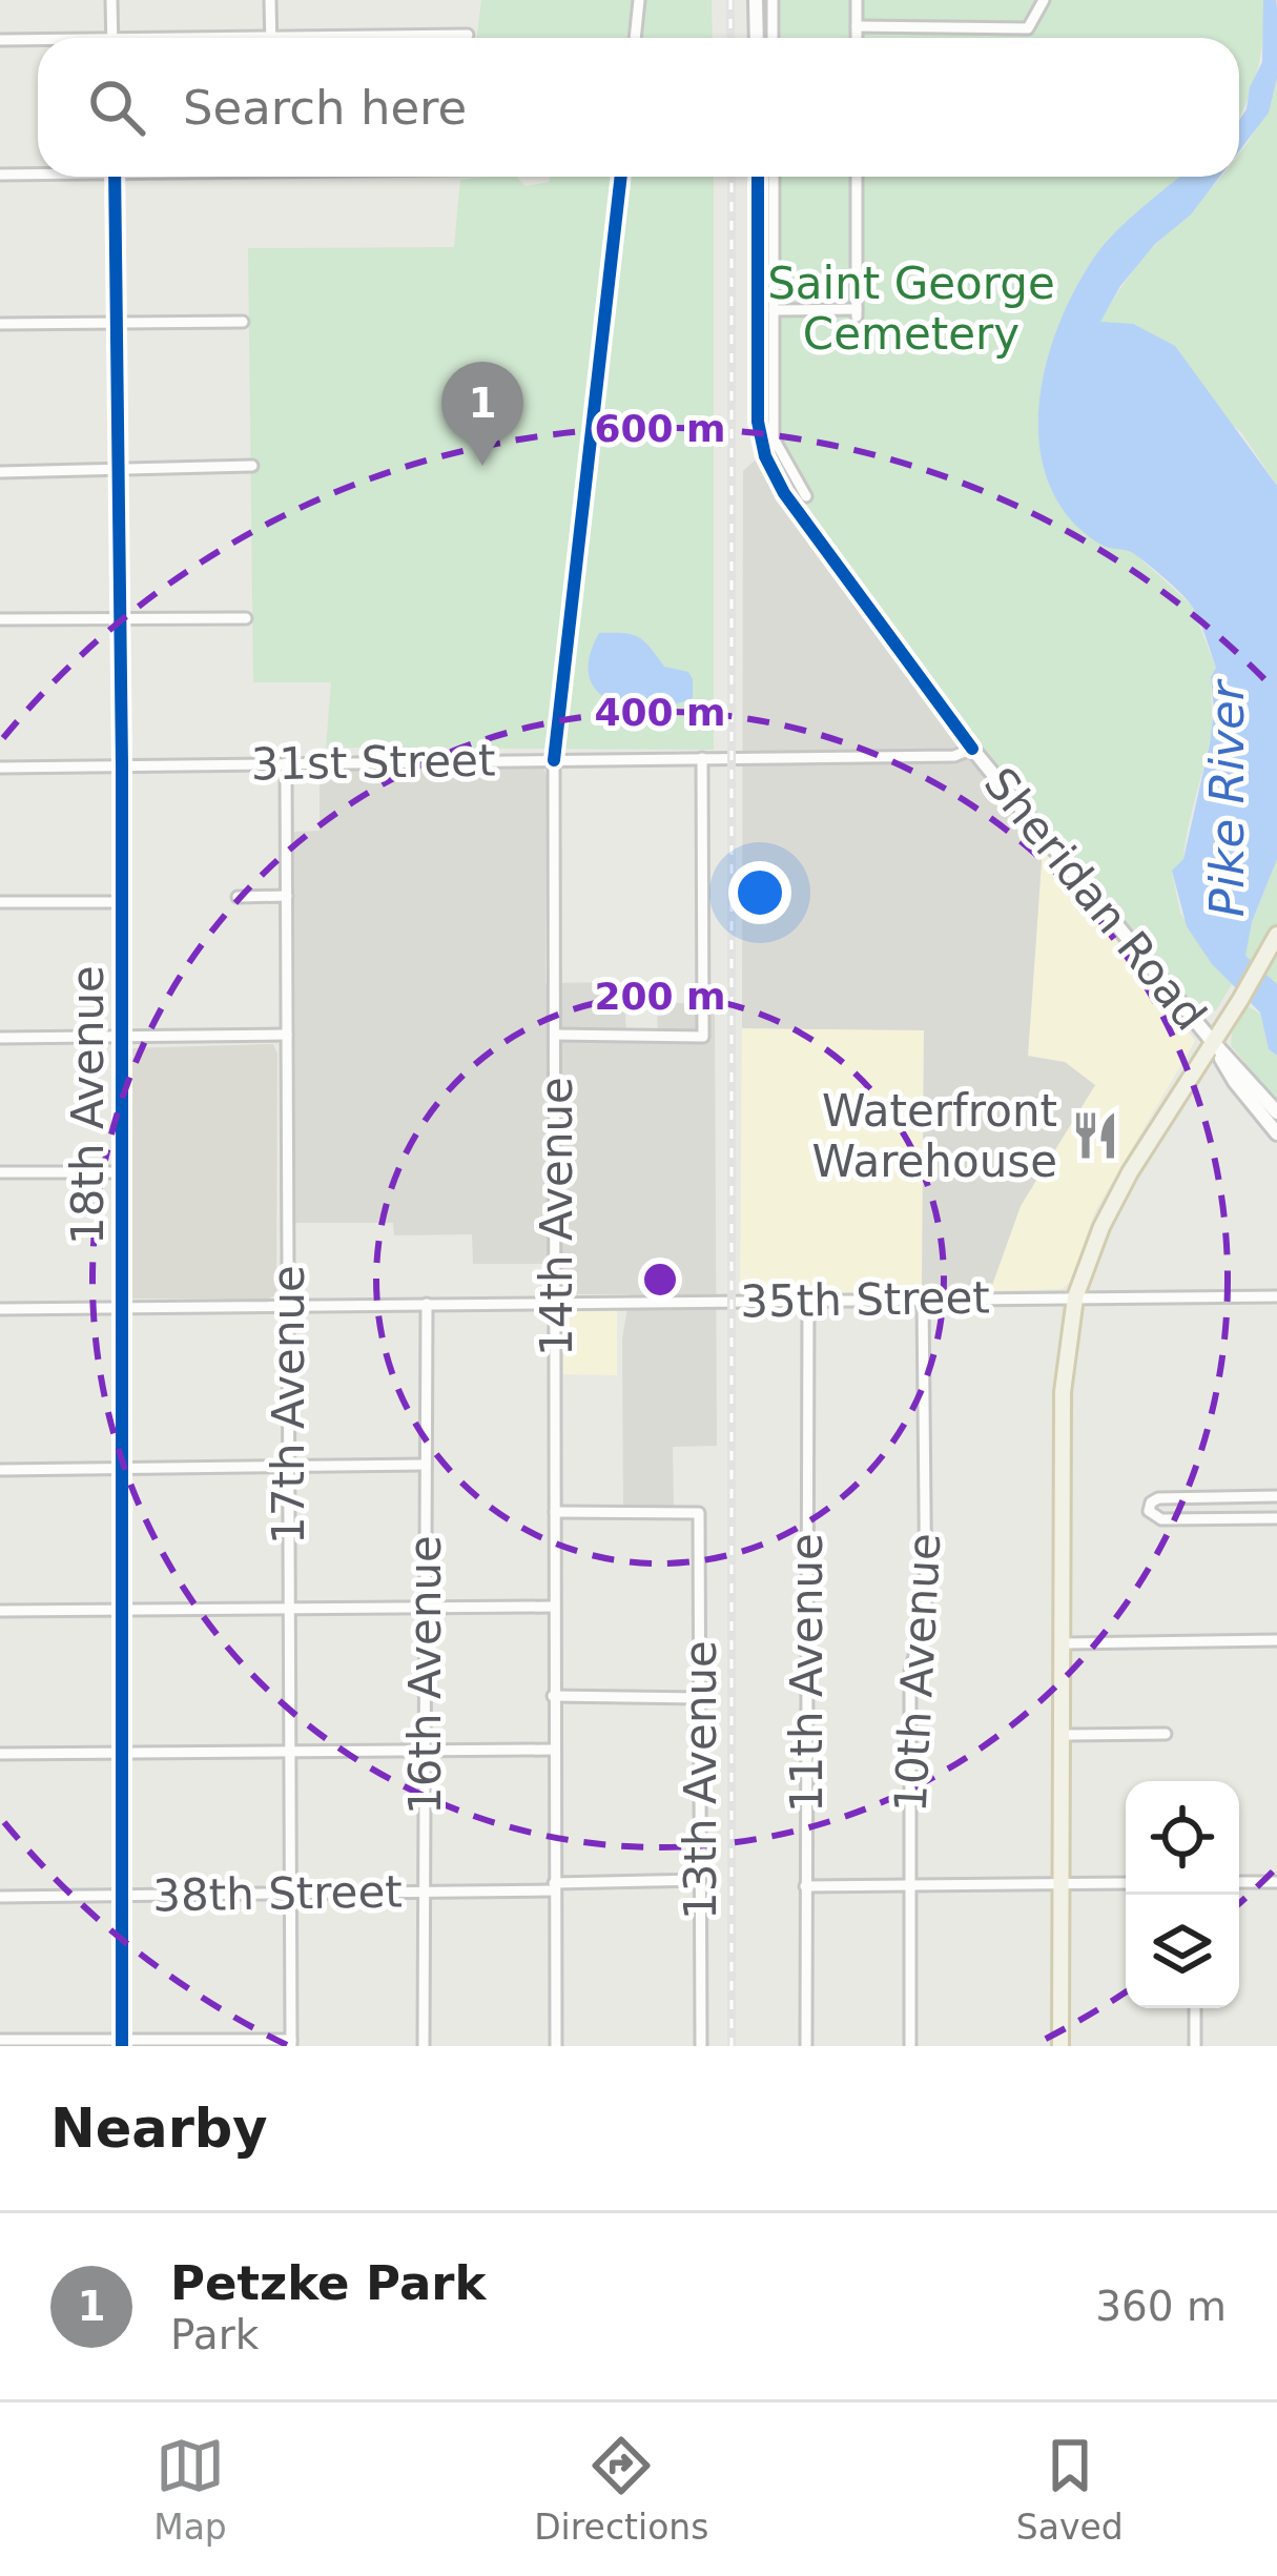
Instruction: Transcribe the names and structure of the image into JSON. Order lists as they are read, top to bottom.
{
  "streets": {
    "main road": ["Sheridan Road"],
    "street": [
      "31st Street",
      "18th Avenue",
      "14th Avenue",
      "35th Street",
      "17th Avenue",
      "11th Avenue",
      "10th Avenue",
      "16th Avenue",
      "13th Avenue",
      "38th Street"
    ]
  },
  "crossings": [
    ["31st Street", "Sheridan Road"],
    ["31st Street", "18th Avenue"],
    ["31st Street", "14th Avenue"],
    ["31st Street", "17th Avenue"],
    ["Sheridan Road", "35th Street"],
    ["18th Avenue", "35th Street"],
    ["18th Avenue", "38th Street"],
    ["14th Avenue", "35th Street"],
    ["14th Avenue", "13th Avenue"],
    ["14th Avenue", "38th Street"],
    ["35th Street", "17th Avenue"],
    ["35th Street", "11th Avenue"],
    ["35th Street", "10th Avenue"],
    ["35th Street", "16th Avenue"],
    ["17th Avenue", "38th Street"],
    ["16th Avenue", "38th Street"],
    ["13th Avenue", "38th Street"]
  ],
  "water": ["Pike River"],
  "parks": ["Saint George Cemetery"],
  "places": {
    "restaurant": ["Waterfront Warehouse"]
  },
  "page": {
    "search": "Search here",
    "pins": "1",
    "heading": "Nearby",
    "list": [
      {
        "mark": "1",
        "name": "Petzke Park",
        "note": "Park",
        "value": "360 m"
      }
    ],
    "nav": ["Map", "Directions", "Saved"]
  },
  "rings": ["600 m", "400 m", "200 m"]
}
